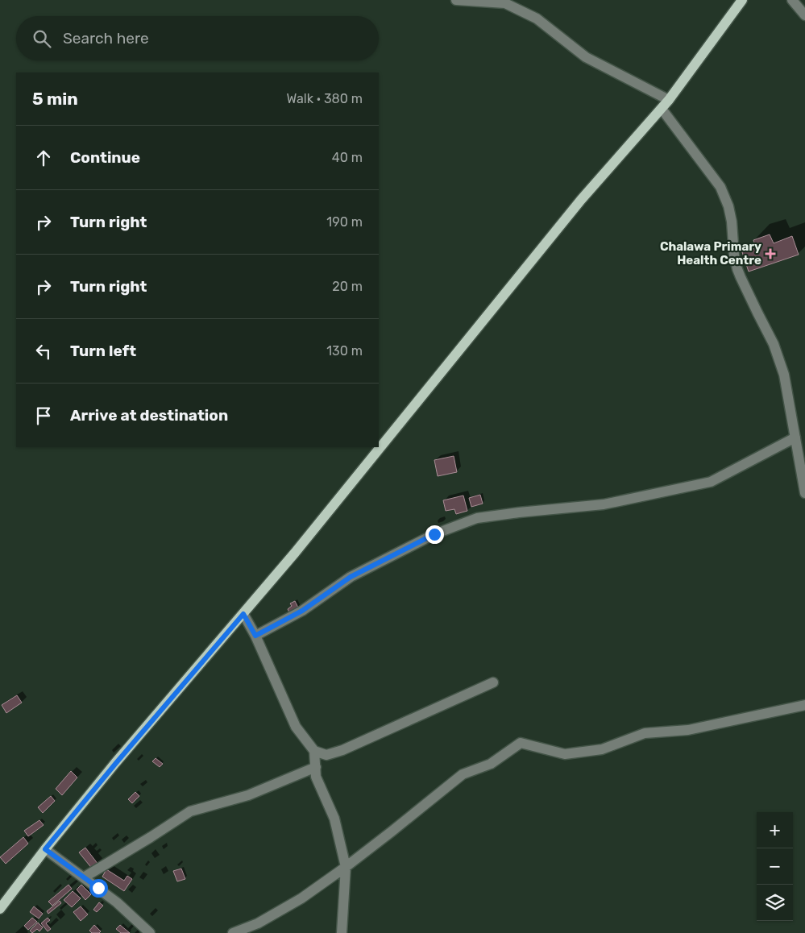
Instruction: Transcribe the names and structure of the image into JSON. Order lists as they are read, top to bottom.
{
  "places": {
    "health": ["Chalawa Primary Health Centre"]
  },
  "page": {
    "search": "Search here",
    "heading": ["5 min", "Walk · 380 m"],
    "list": [
      ["Continue", "40 m"],
      ["Turn right", "190 m"],
      ["Turn right", "20 m"],
      ["Turn left", "130 m"],
      "Arrive at destination"
    ],
    "map_buttons": ["+", "−"]
  }
}
